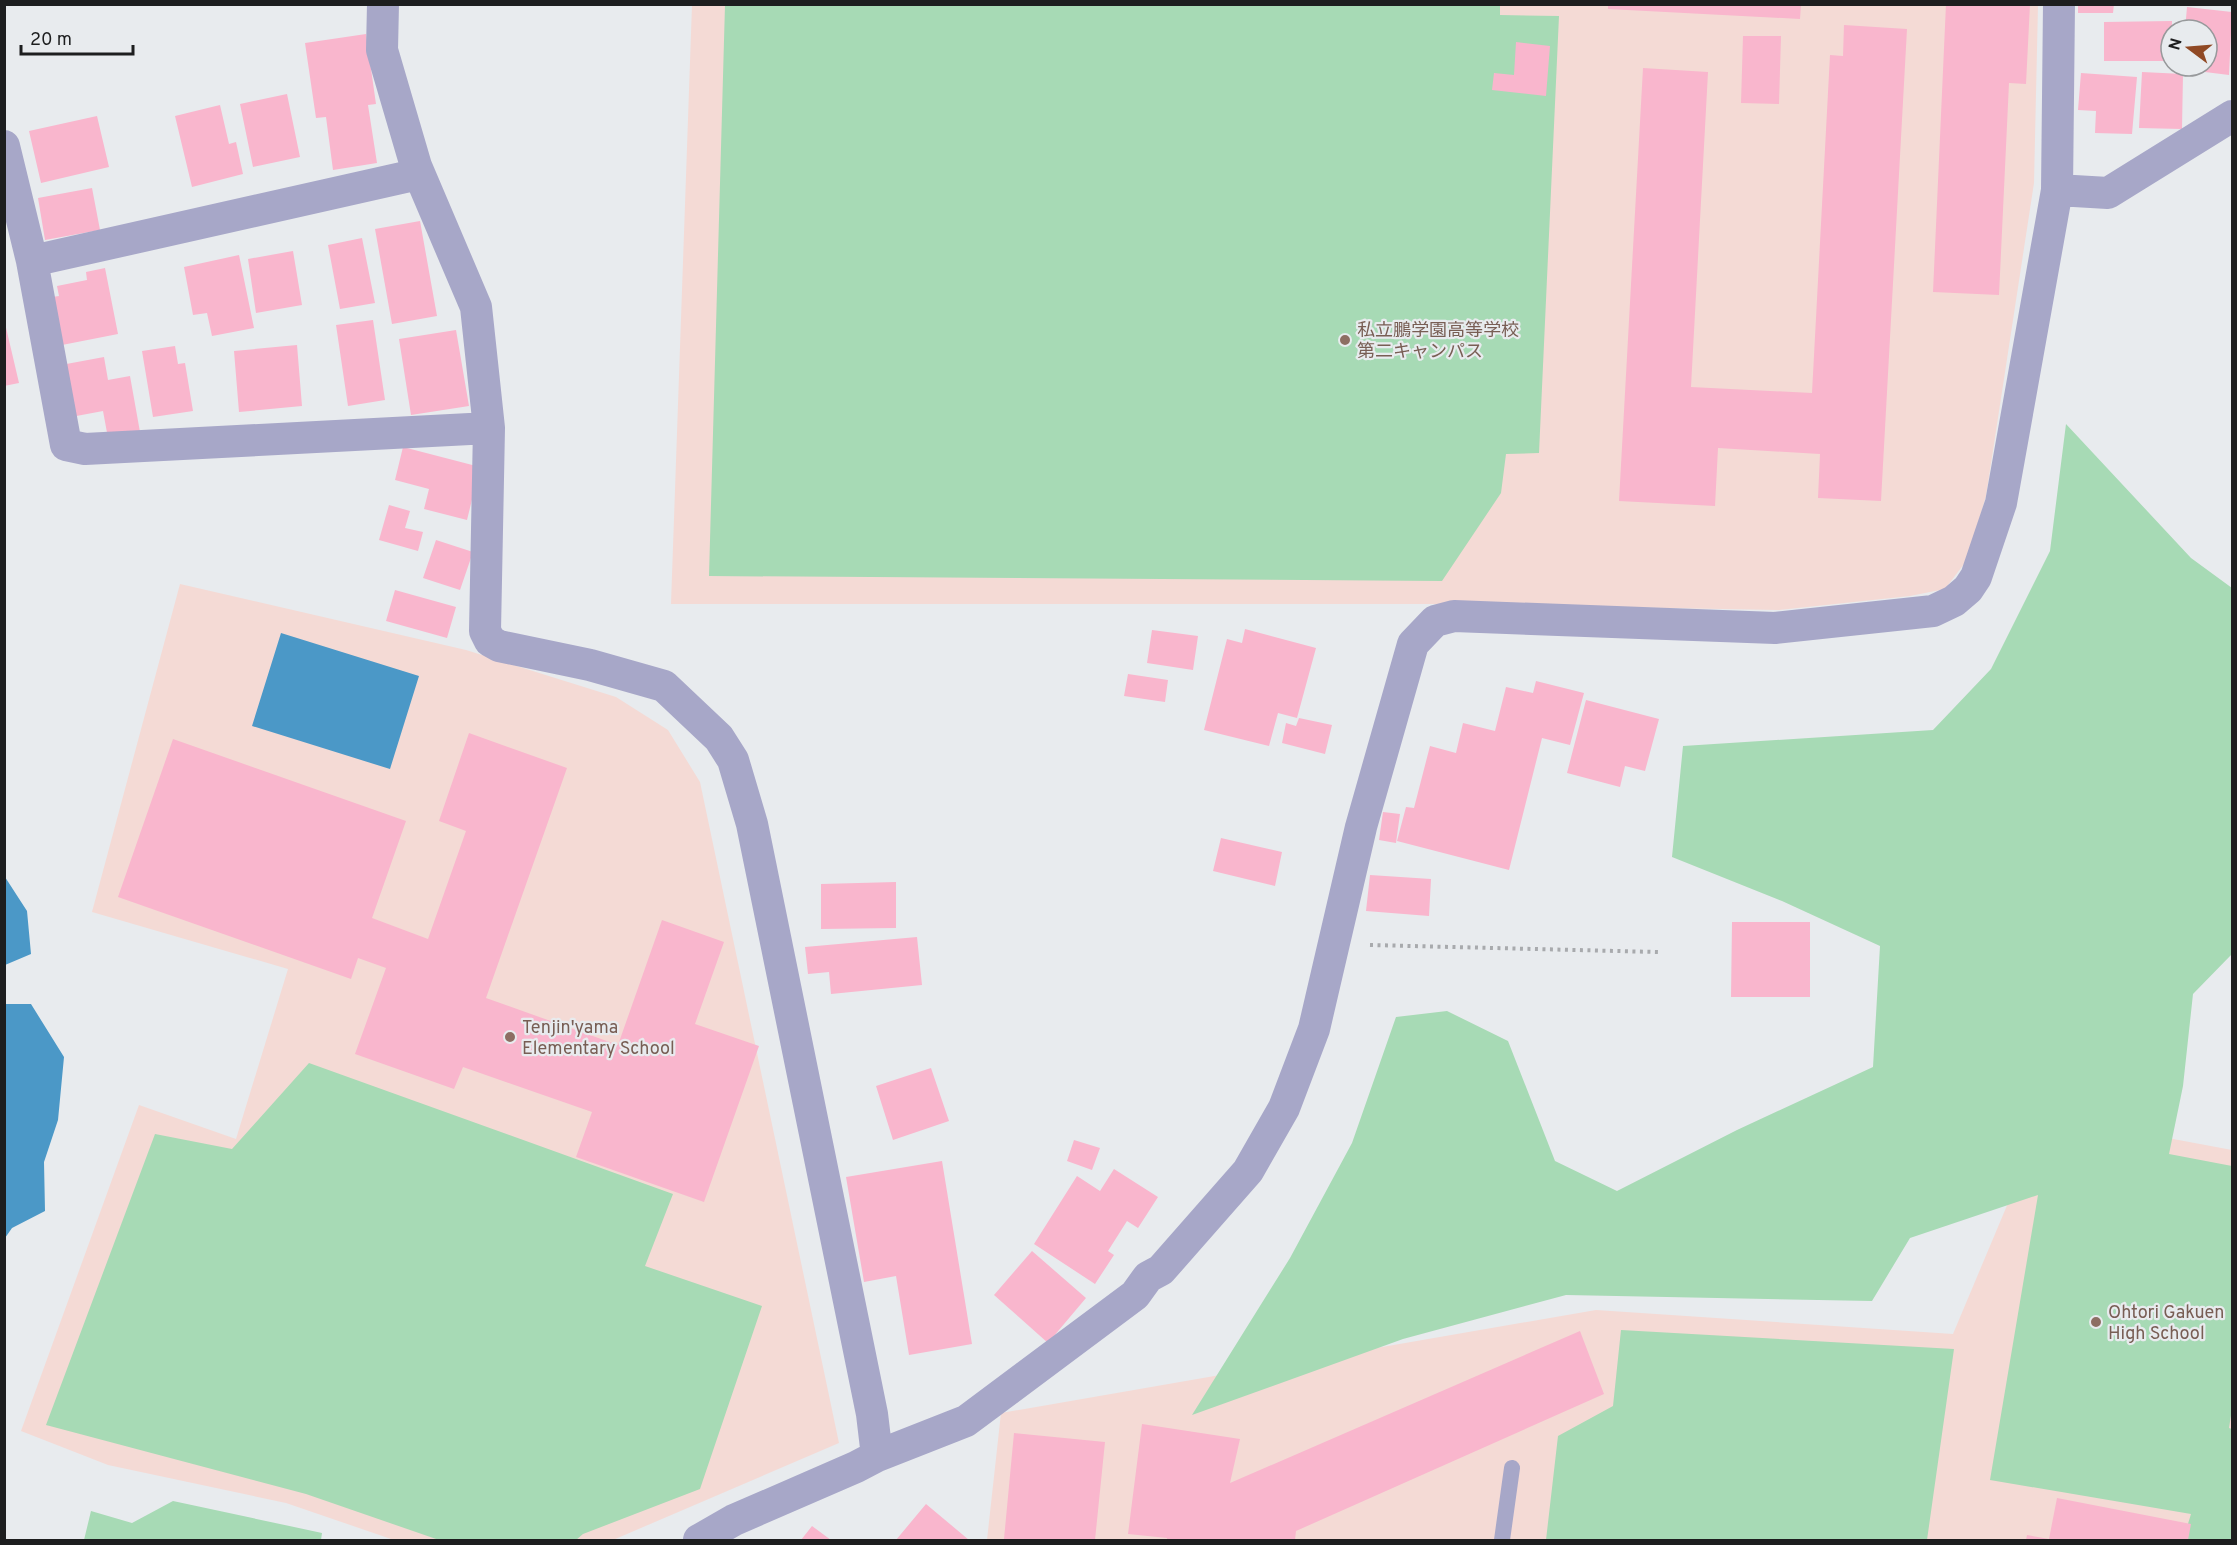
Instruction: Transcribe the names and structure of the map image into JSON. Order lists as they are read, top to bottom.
{
  "places": ["私立鵬学園高等学校 第二キャンパス", "Tenjin'yama Elementary School", "Ohtori Gakuen High School"],
  "scale_bar": "20 m",
  "north": "left"
}
